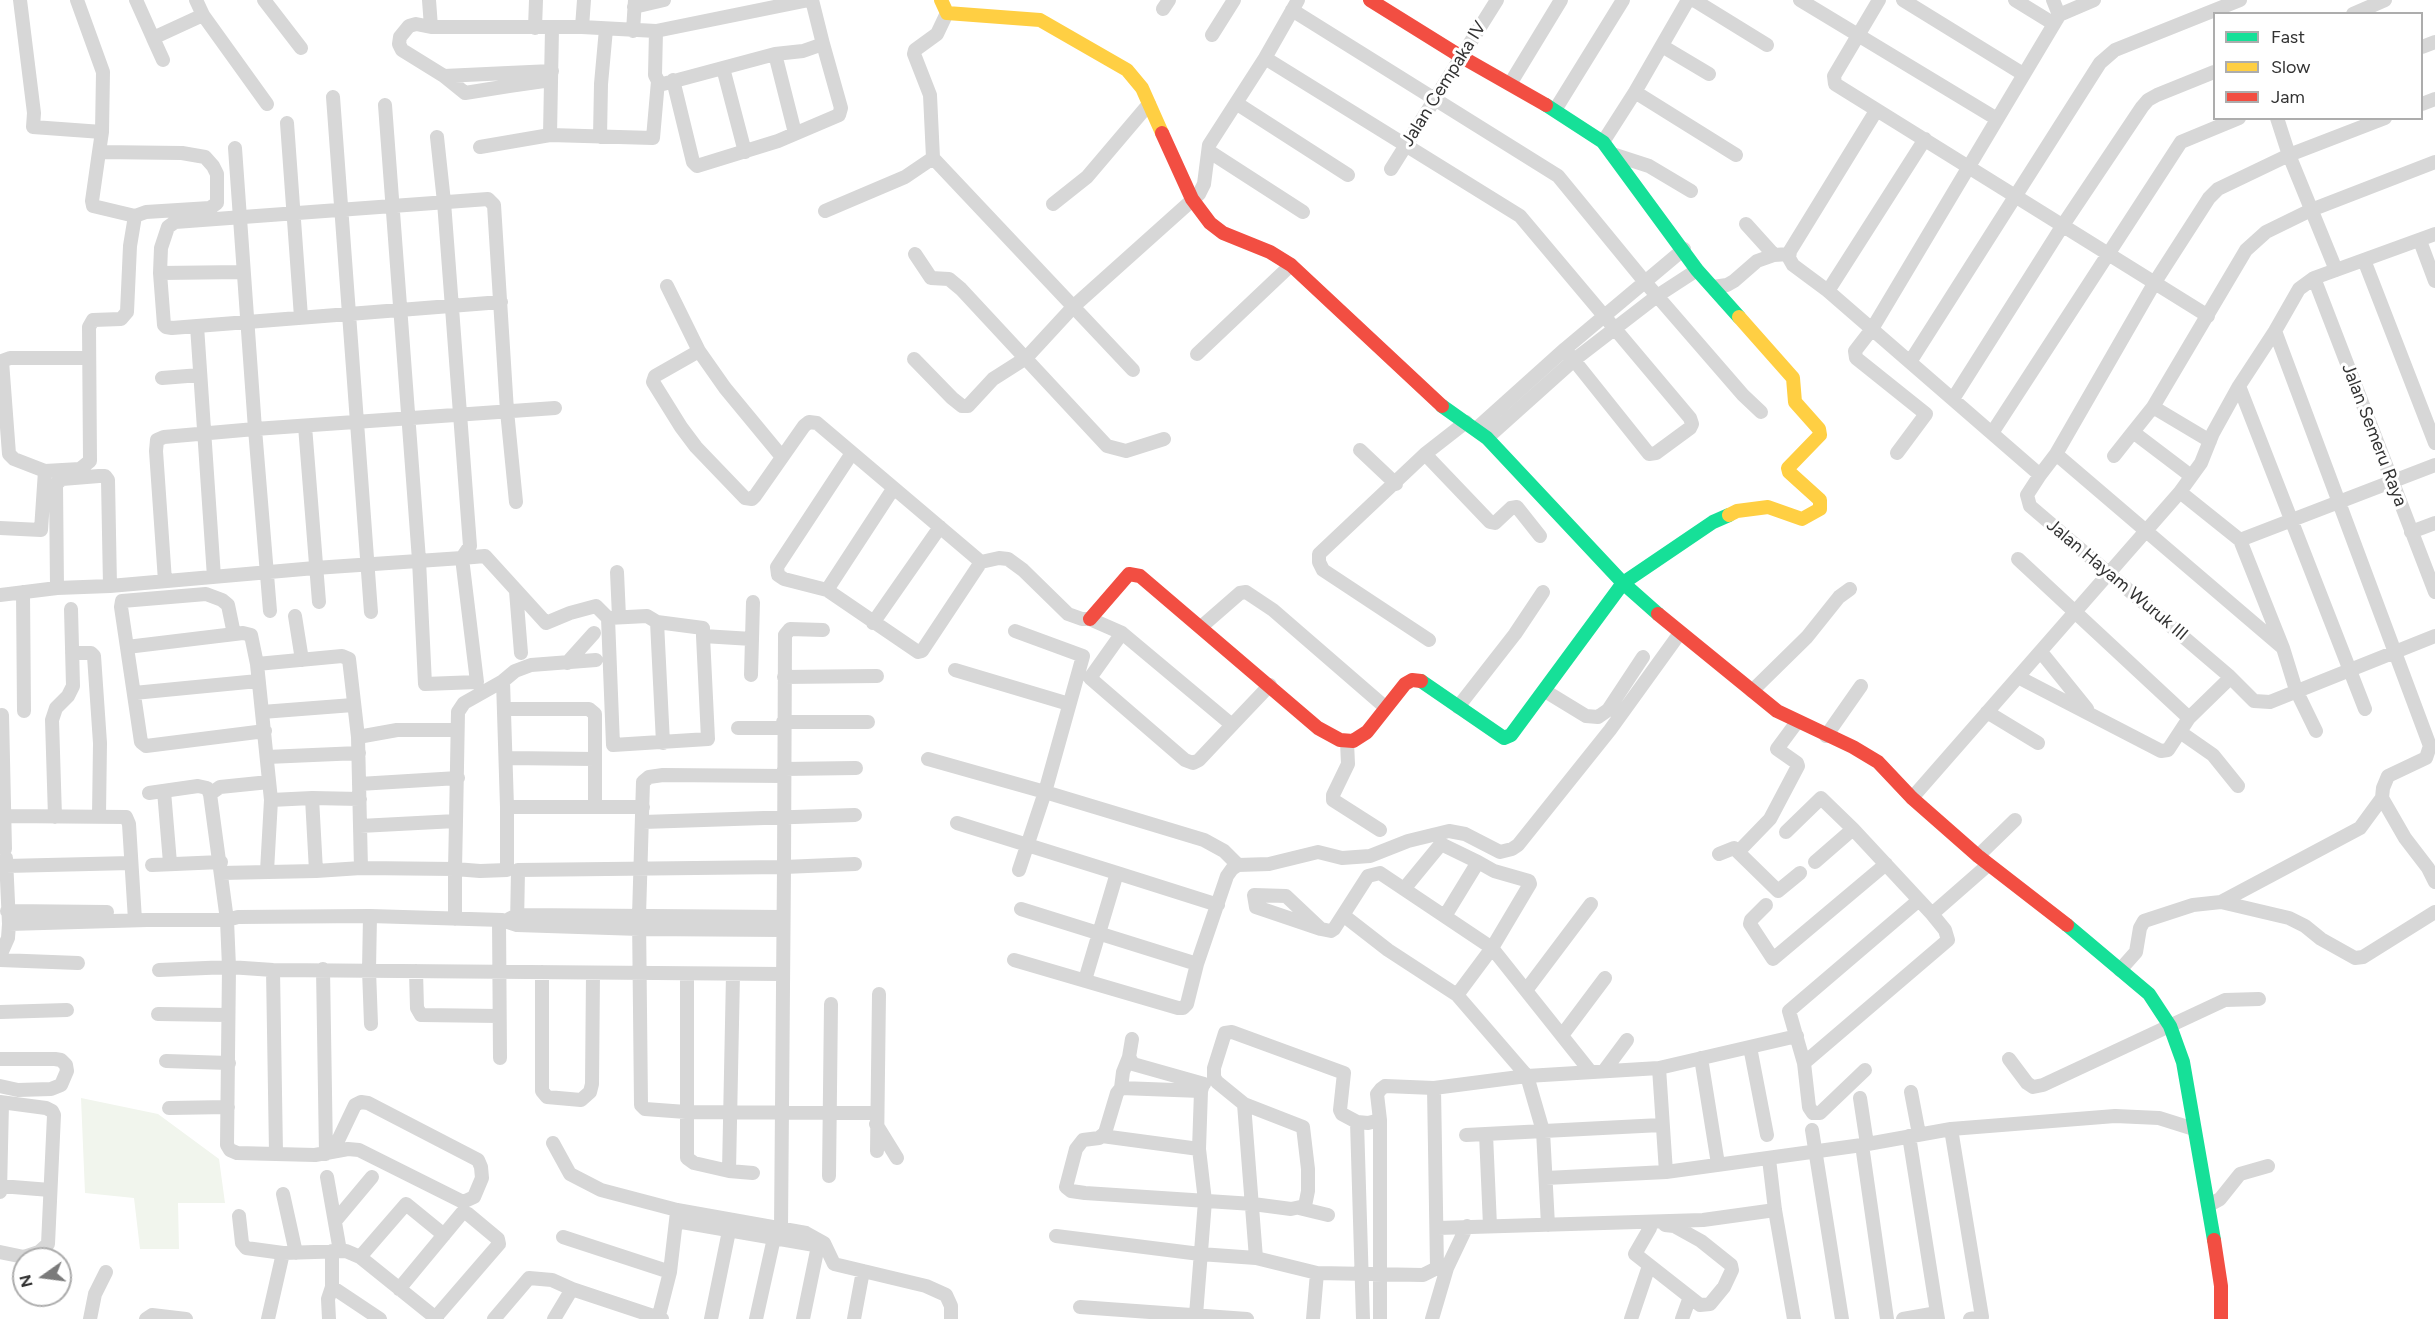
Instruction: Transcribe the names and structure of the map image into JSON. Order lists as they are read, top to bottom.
{
  "streets": {
    "street": ["Jalan Cempaka IV", "Jalan Semeru Raya", "Jalan Hayam Wuruk III"]
  },
  "legend": ["Fast", "Slow", "Jam"],
  "north": "left"
}
